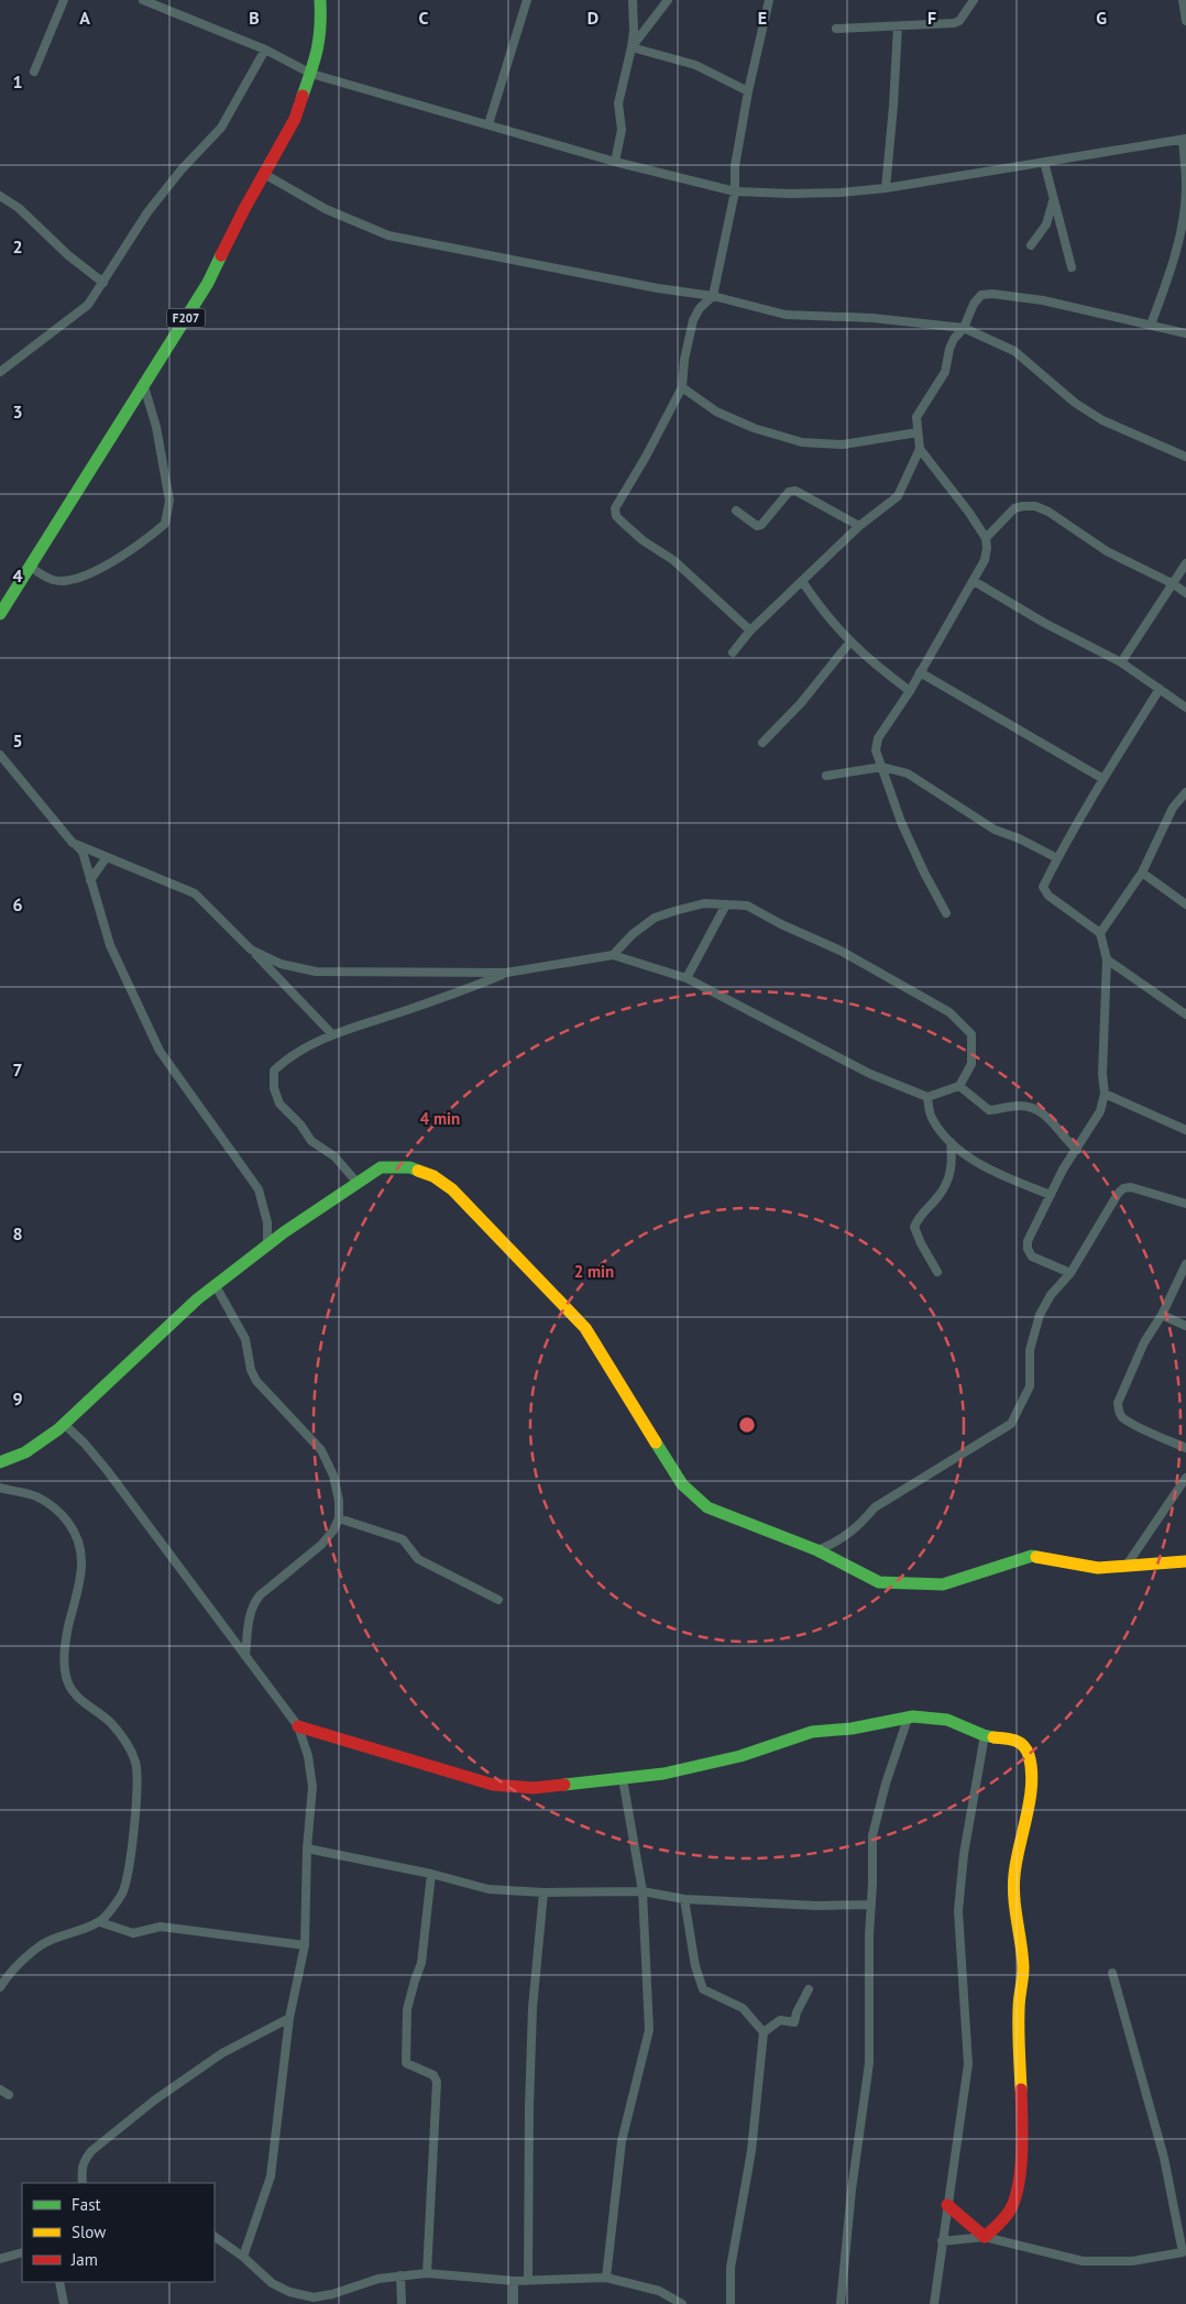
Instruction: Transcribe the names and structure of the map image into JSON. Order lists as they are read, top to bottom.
{
  "streets": {
    "street": ["F207"]
  },
  "legend": ["Fast", "Slow", "Jam"],
  "grid": {
    "columns": [
      "A",
      "B",
      "C",
      "D",
      "E",
      "F",
      "G"
    ],
    "rows": [
      "1",
      "2",
      "3",
      "4",
      "5",
      "6",
      "7",
      "8",
      "9"
    ]
  },
  "rings": ["4 min", "2 min"]
}
